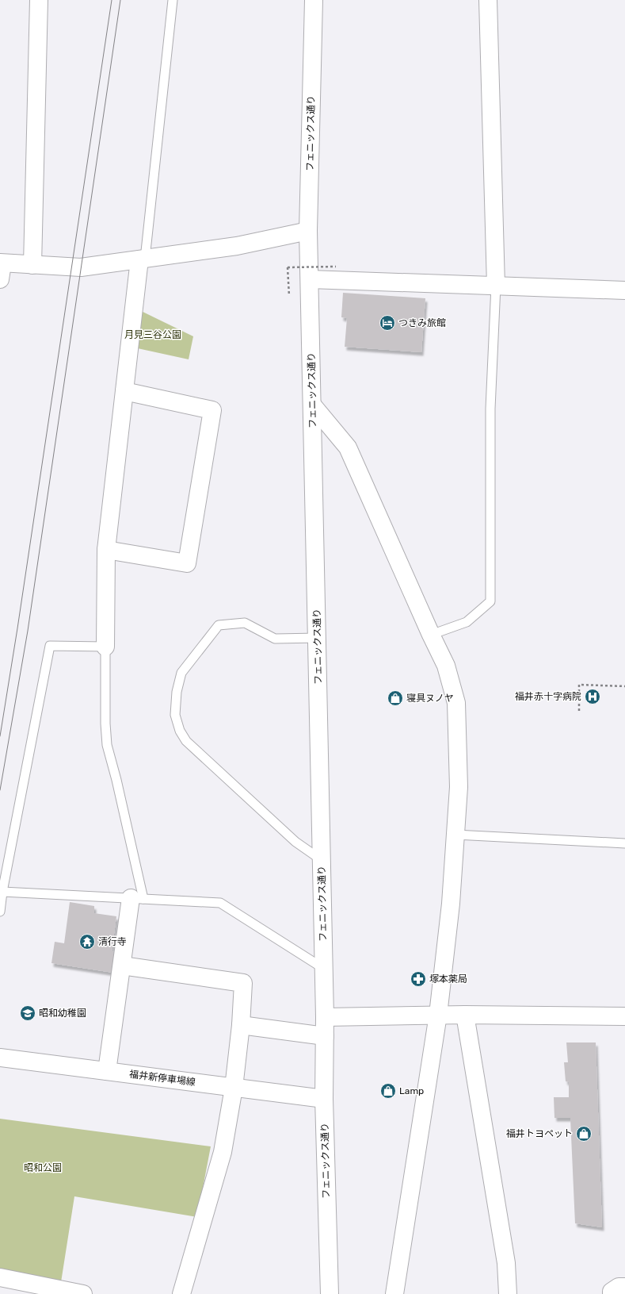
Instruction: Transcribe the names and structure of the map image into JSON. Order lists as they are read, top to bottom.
{
  "streets": {
    "street": ["フェニックス通り", "福井新停車場線"]
  },
  "crossings": [
    ["フェニックス通り", "福井新停車場線"]
  ],
  "parks": ["月見三谷公園", "昭和公園"],
  "places": {
    "hotel": ["つきみ旅館"],
    "hospital": ["福井赤十字病院"],
    "shop": ["寝具ヌノヤ", "Lamp", "福井トヨペット"],
    "temple": ["清行寺"],
    "pharmacy": ["塚本薬局"],
    "school or university": ["昭和幼稚園"]
  }
}
